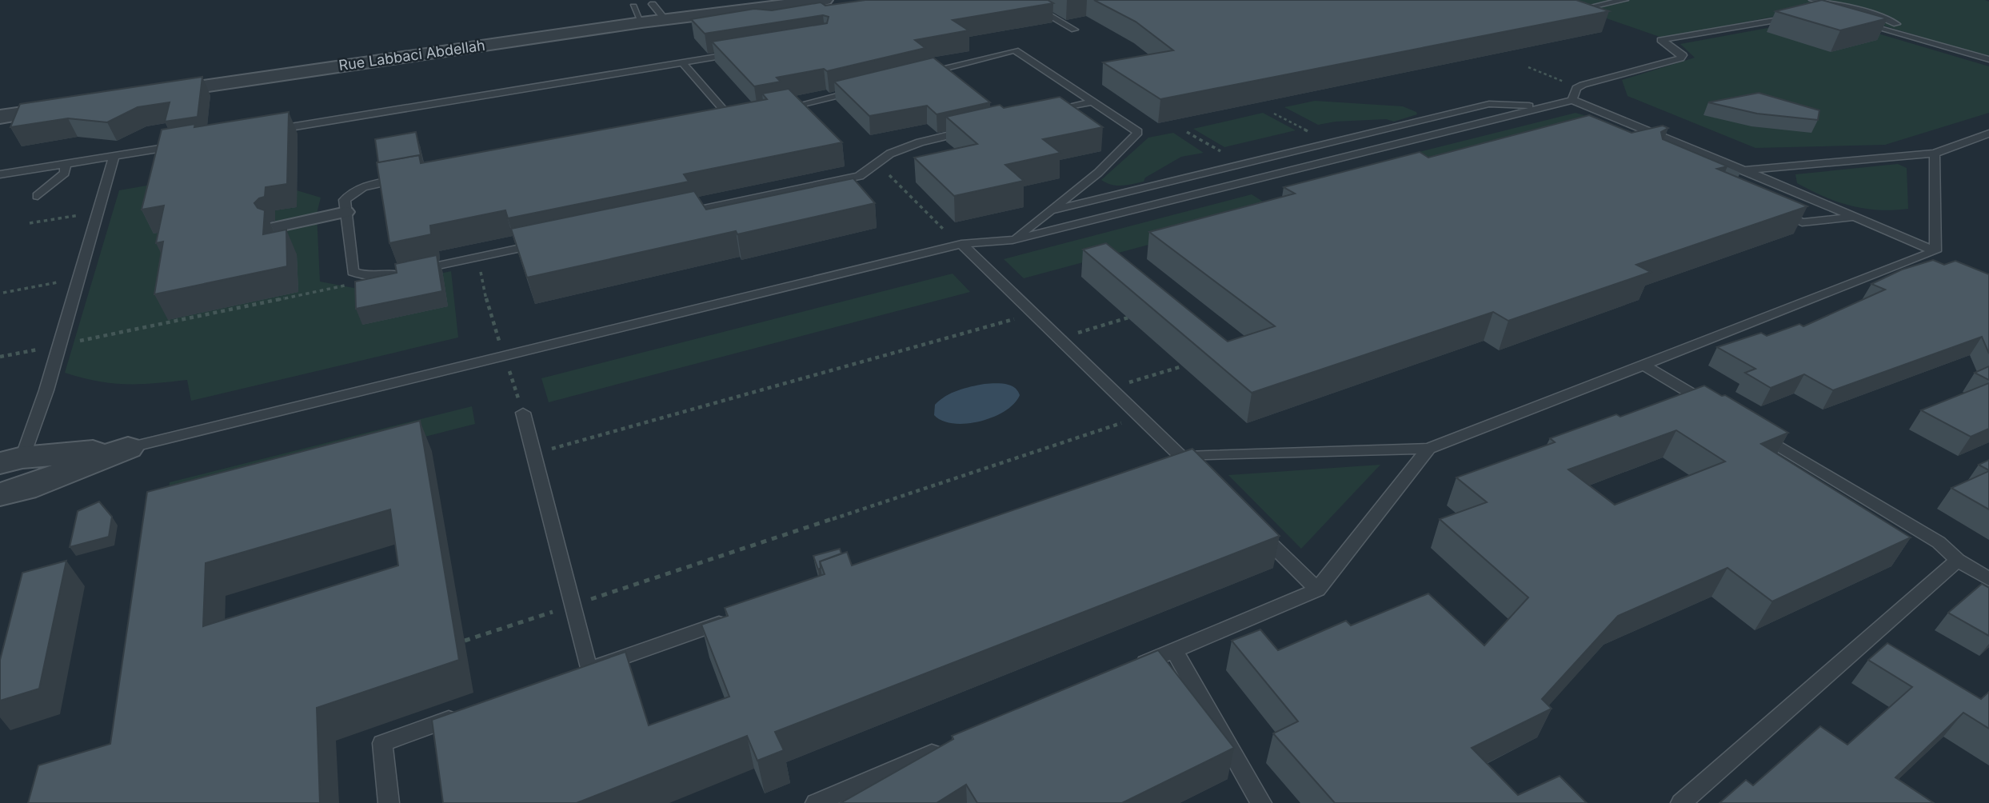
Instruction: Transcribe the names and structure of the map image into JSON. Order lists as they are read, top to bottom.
{
  "streets": {
    "street": ["Rue Labbaci Abdellah"]
  }
}
